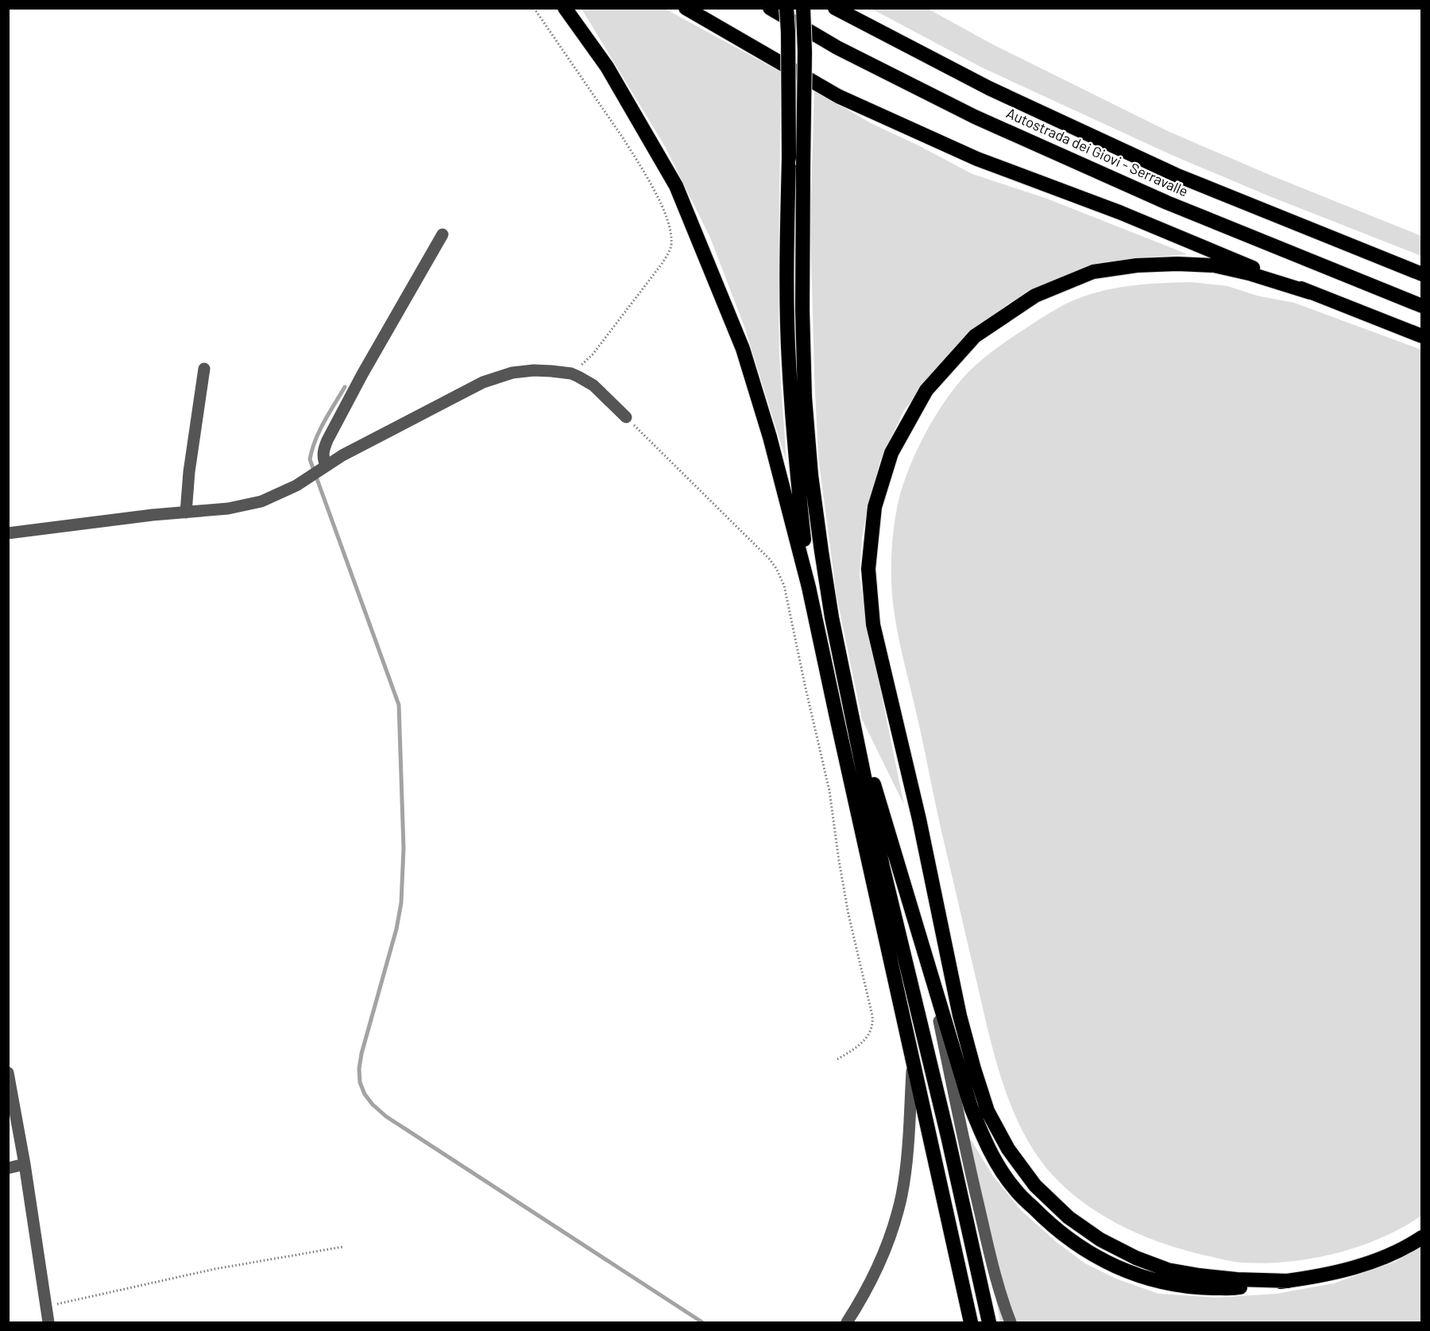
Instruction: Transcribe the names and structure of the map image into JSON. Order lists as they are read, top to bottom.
{
  "streets": {
    "highway": ["Autostrada dei Giovi - Serravalle"]
  }
}
